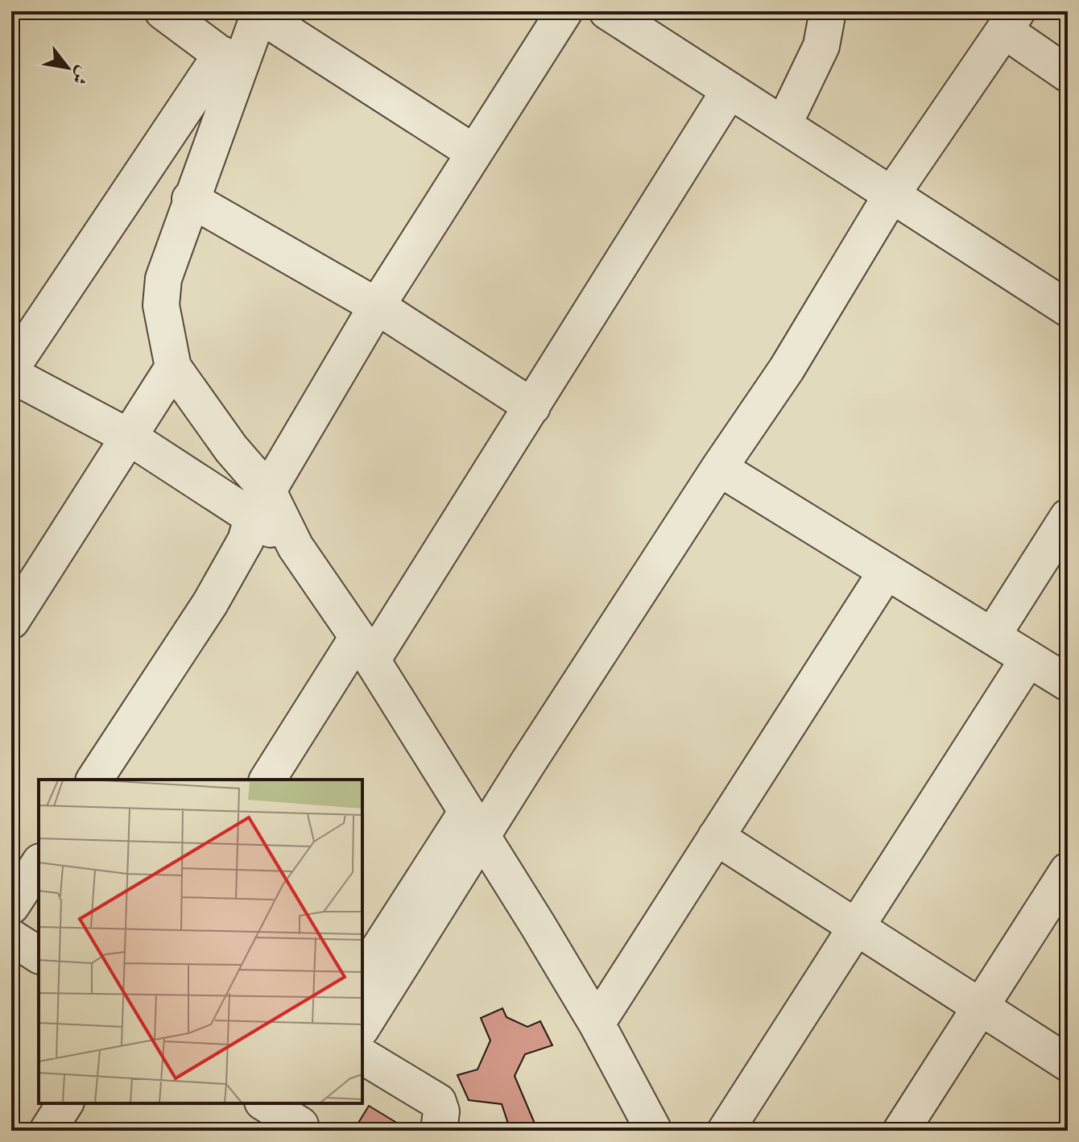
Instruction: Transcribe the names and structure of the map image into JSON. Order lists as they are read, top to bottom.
{
  "north": "bottom right"
}
